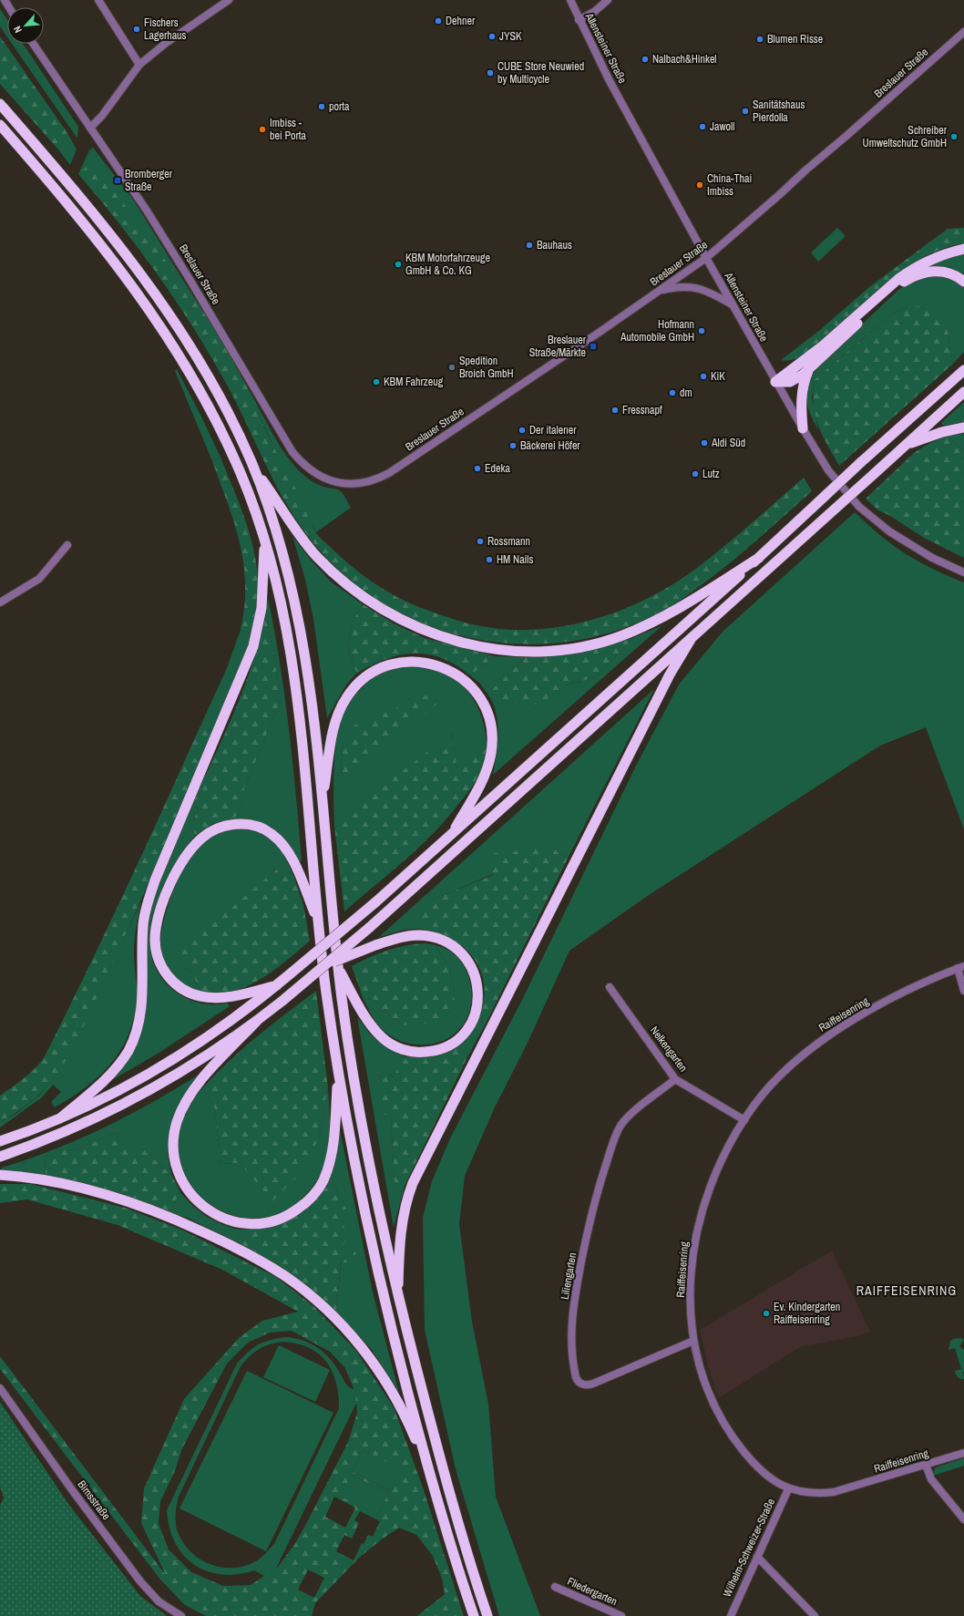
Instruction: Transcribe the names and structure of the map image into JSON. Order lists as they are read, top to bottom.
{
  "streets": {
    "street": [
      "Allensteiner Straße",
      "Breslauer Straße",
      "Raiffeisenring",
      "Nelkengarten",
      "Liliengarten",
      "Bimsstraße",
      "Wilhelm-Schweizer-Straße",
      "Fliedergarten"
    ]
  },
  "crossings": [
    ["Allensteiner Straße", "Breslauer Straße"],
    ["Raiffeisenring", "Nelkengarten"],
    ["Raiffeisenring", "Liliengarten"],
    ["Raiffeisenring", "Wilhelm-Schweizer-Straße"],
    ["Nelkengarten", "Liliengarten"]
  ],
  "districts": ["RAIFFEISENRING"],
  "places": {
    "other": [
      "Dehner",
      "Fischers Lagerhaus",
      "JYSK",
      "Blumen Risse",
      "Nalbach&Hinkel",
      "CUBE Store Neuwied by Multicycle",
      "porta",
      "Sanitätshaus Pierdolla",
      "Jawoll",
      "Imbiss - bei Porta",
      "Schreiber Umweltschutz GmbH",
      "China-Thai Imbiss",
      "Bauhaus",
      "KBM Motorfahrzeuge GmbH & Co. KG",
      "Hofmann Automobile GmbH",
      "Spedition Broich GmbH",
      "KiK",
      "KBM Fahrzeug",
      "dm",
      "Fressnapf",
      "Der italener",
      "Aldi Süd",
      "Bäckerei Höfer",
      "Edeka",
      "Lutz",
      "Rossmann",
      "HM Nails",
      "Ev. Kindergarten Raiffeisenring"
    ],
    "transit": ["Bromberger Straße", "Breslauer Straße/Märkte"]
  },
  "north": "bottom left"
}
